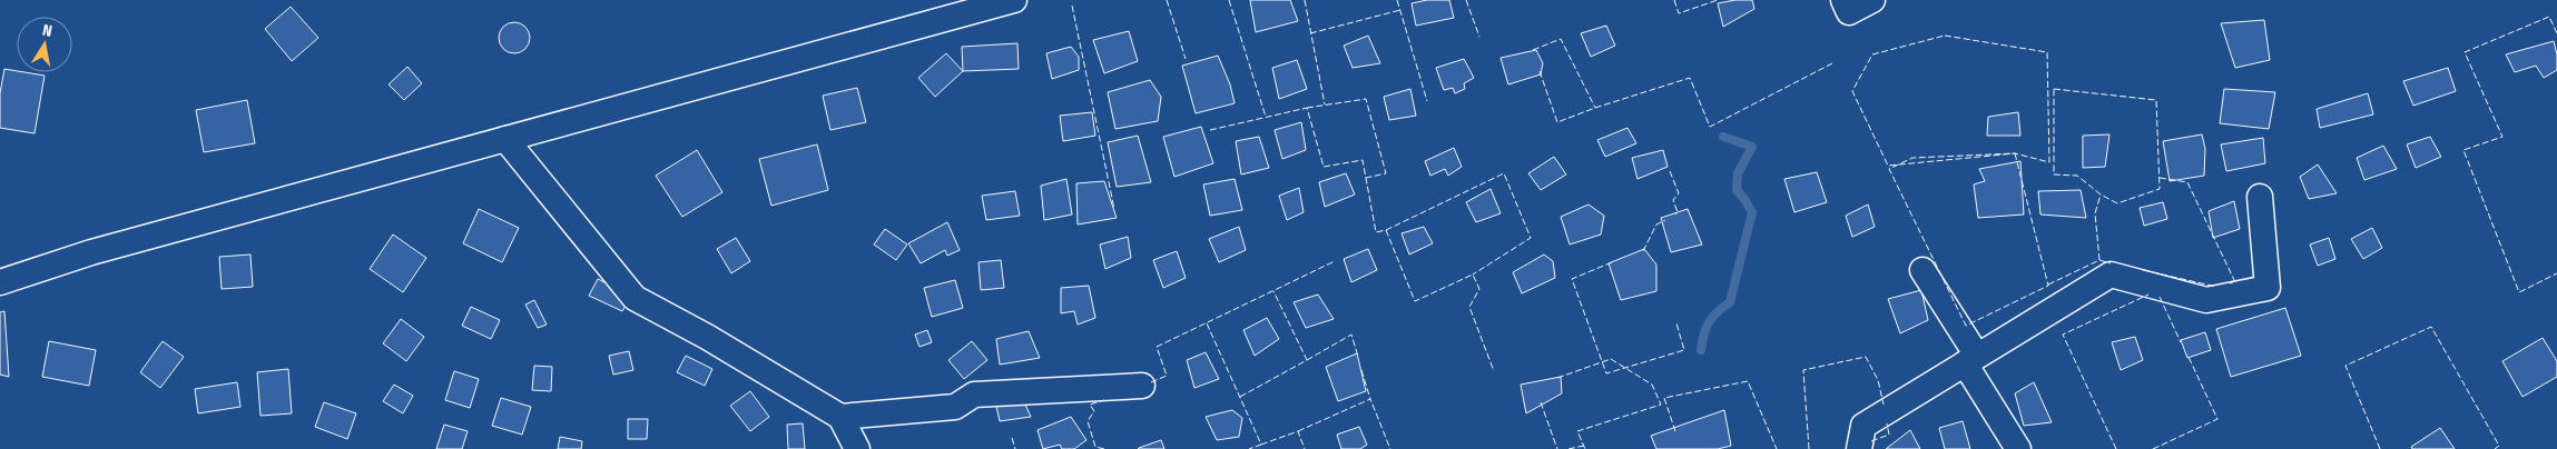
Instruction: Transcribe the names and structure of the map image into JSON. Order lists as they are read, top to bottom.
{
  "north": "top"
}
